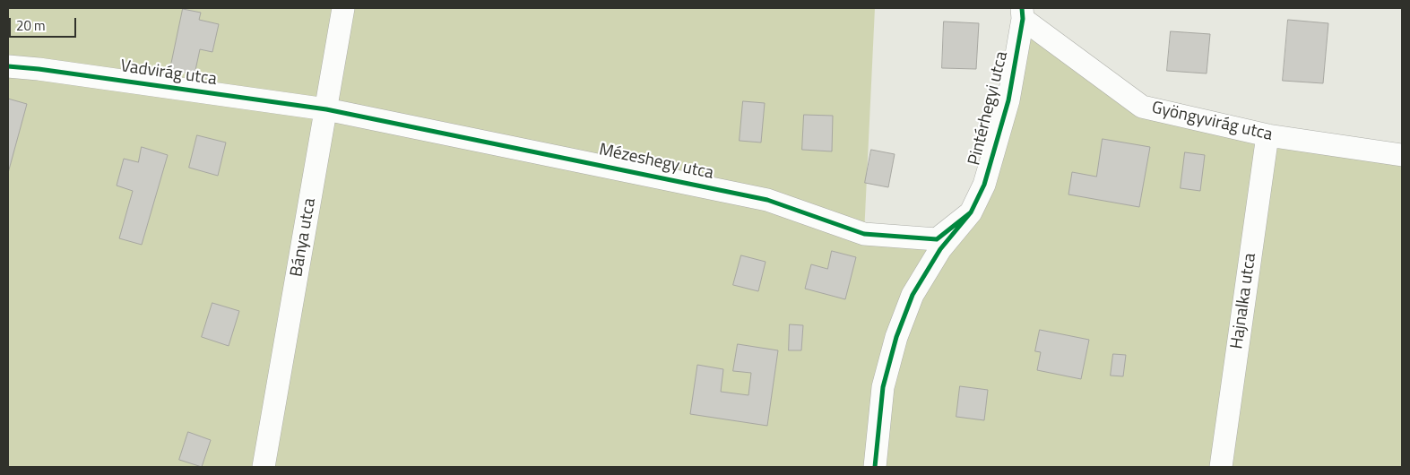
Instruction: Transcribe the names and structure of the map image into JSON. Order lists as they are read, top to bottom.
{
  "streets": {
    "street": [
      "Vadvirág utca",
      "Pintérhegyi utca",
      "Gyöngyvirág utca",
      "Mézeshegy utca",
      "Bánya utca",
      "Hajnalka utca"
    ]
  },
  "crossings": [
    ["Vadvirág utca", "Mézeshegy utca"],
    ["Vadvirág utca", "Bánya utca"],
    ["Pintérhegyi utca", "Gyöngyvirág utca"],
    ["Pintérhegyi utca", "Mézeshegy utca"],
    ["Gyöngyvirág utca", "Hajnalka utca"],
    ["Mézeshegy utca", "Bánya utca"]
  ],
  "scale_bar": "20 m"
}
